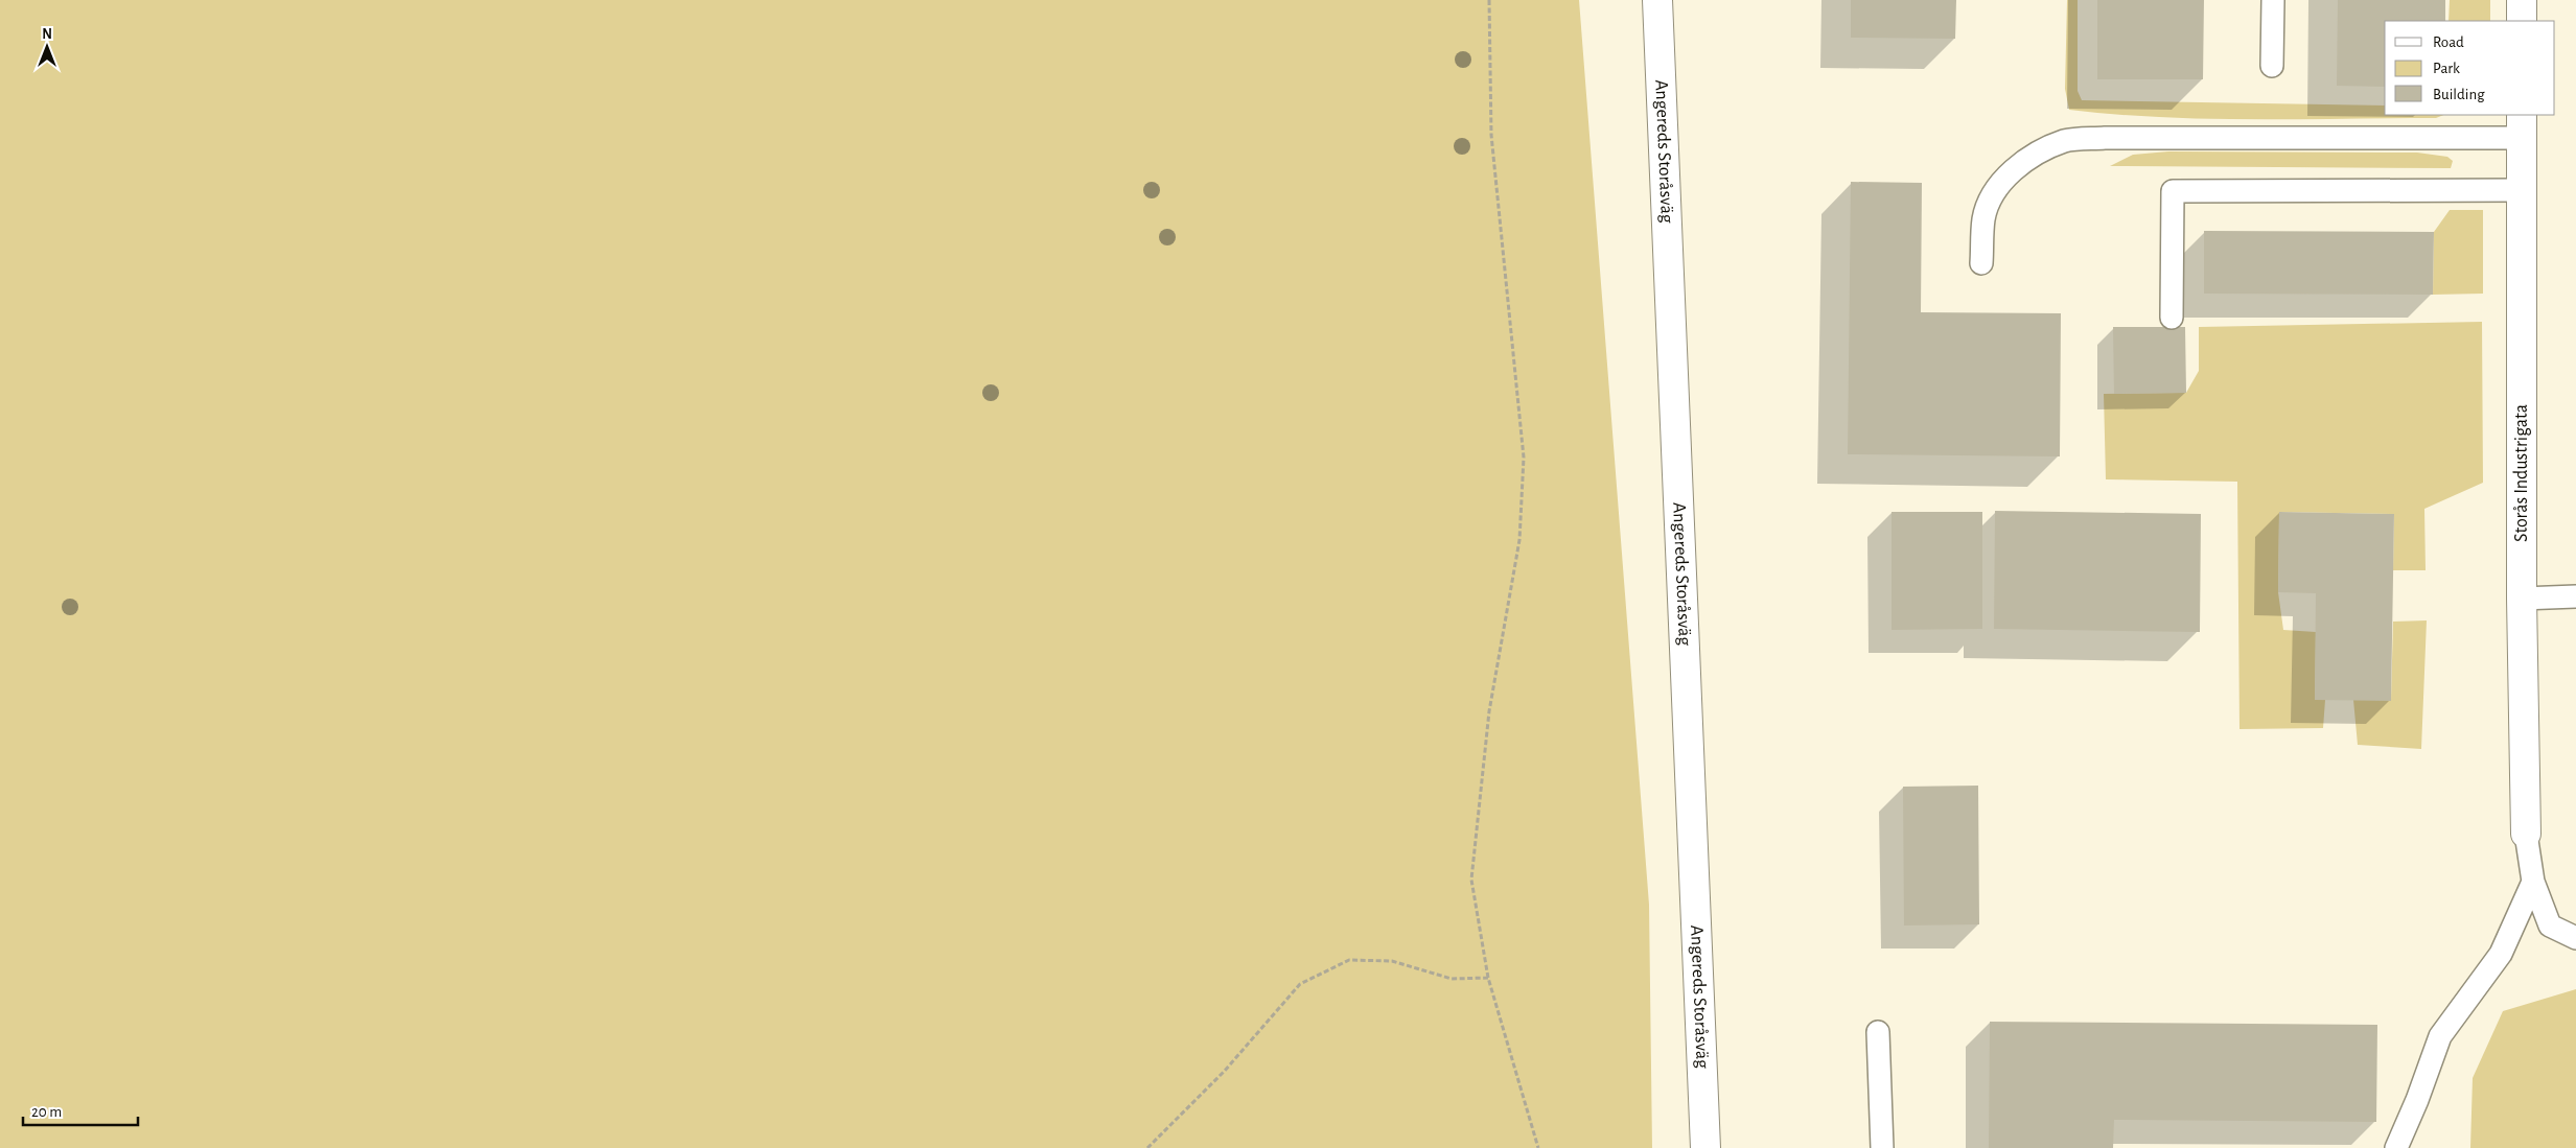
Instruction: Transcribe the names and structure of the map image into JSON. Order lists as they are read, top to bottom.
{
  "streets": {
    "street": ["Angereds Storåsväg", "Storås Industrigata"]
  },
  "legend": ["Road", "Park", "Building"],
  "scale_bar": "20 m",
  "north": "top"
}
